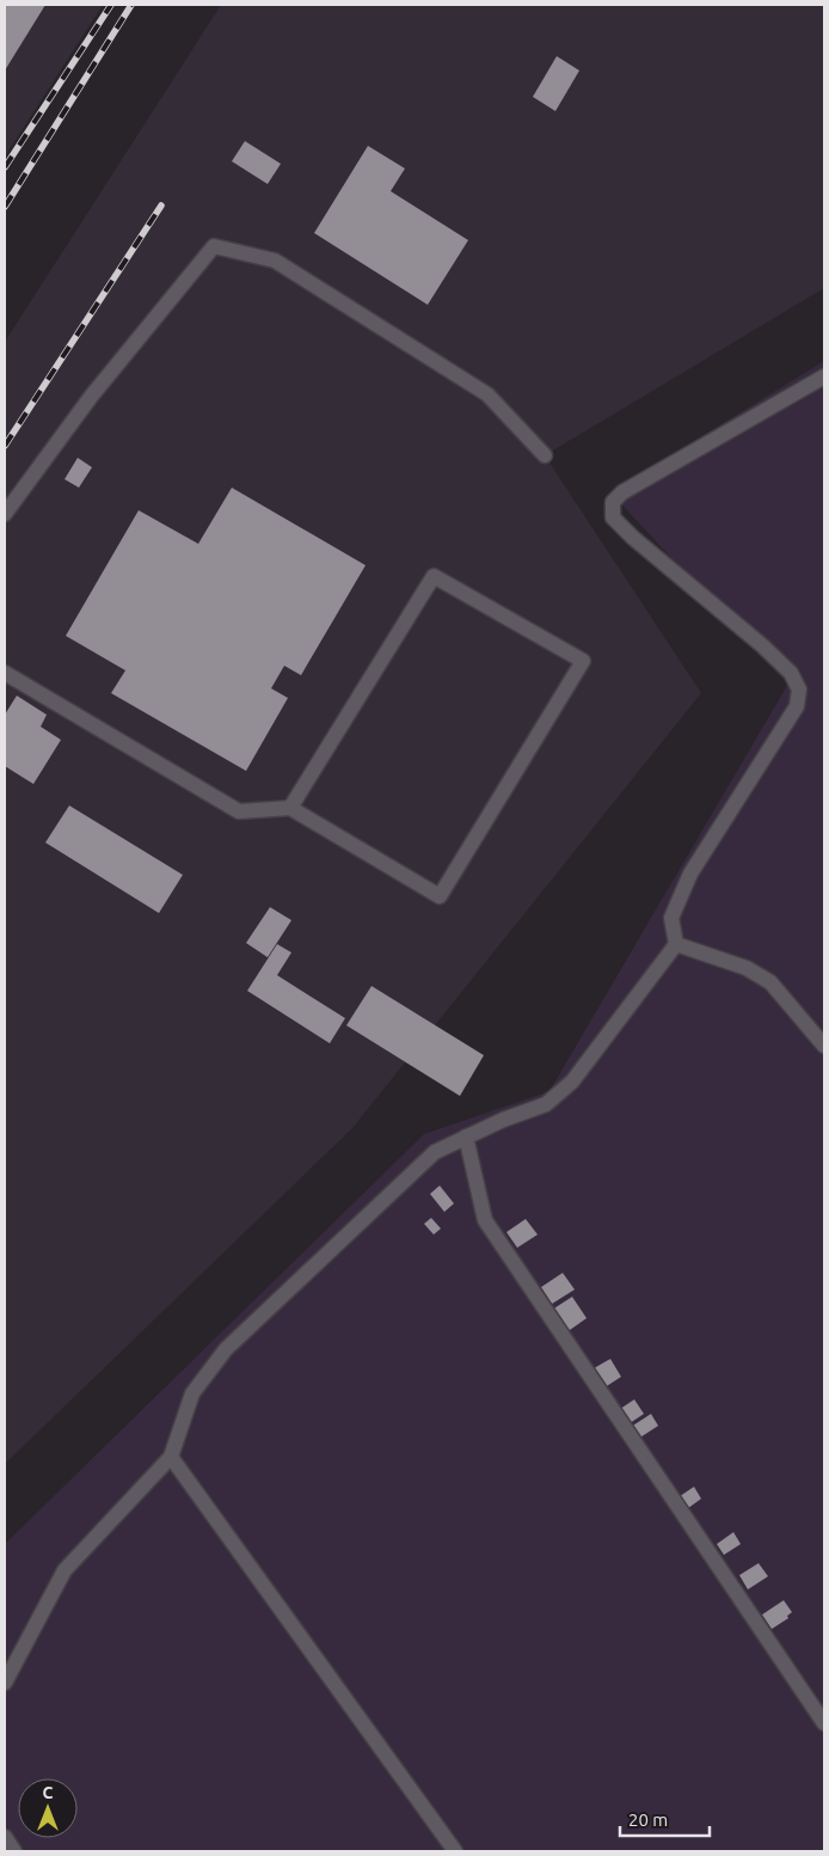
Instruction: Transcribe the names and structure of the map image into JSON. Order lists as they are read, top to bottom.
{
  "scale_bar": "20 m",
  "north": "top"
}
